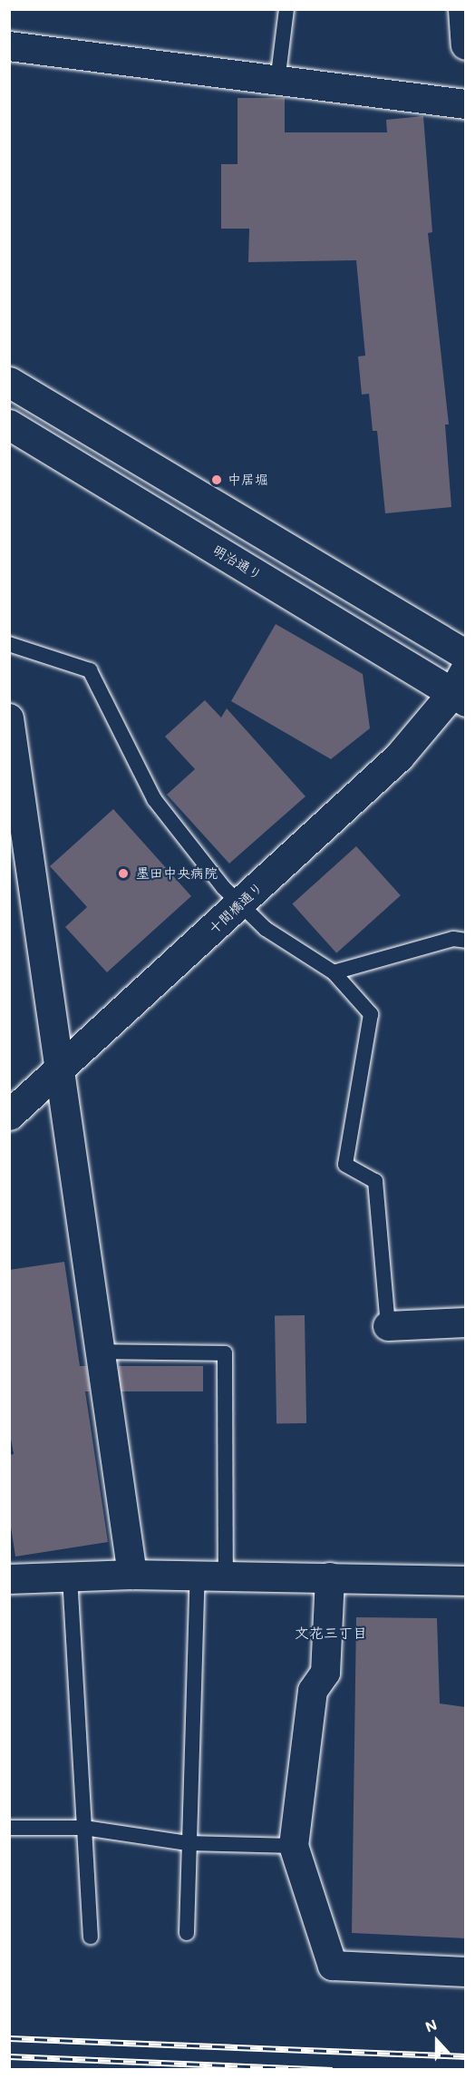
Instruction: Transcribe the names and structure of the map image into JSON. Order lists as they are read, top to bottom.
{
  "streets": {
    "main road": ["明治通り", "十間橋通り"]
  },
  "crossings": [
    ["明治通り", "十間橋通り"]
  ],
  "districts": ["文花三丁目"],
  "places": ["中居堀", "墨田中央病院"],
  "north": "top"
}
